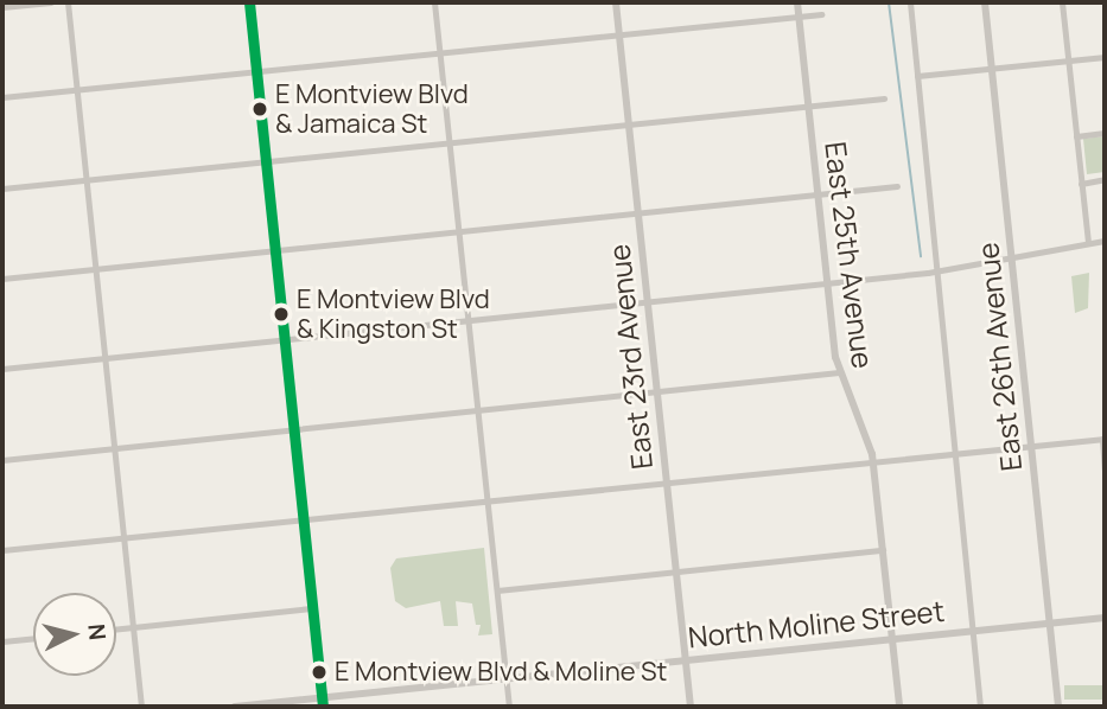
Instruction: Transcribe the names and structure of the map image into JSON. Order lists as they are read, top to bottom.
{
  "streets": {
    "street": [
      "East 25th Avenue",
      "East 23rd Avenue",
      "East 26th Avenue",
      "North Moline Street"
    ]
  },
  "crossings": [
    ["East 25th Avenue", "North Moline Street"],
    ["East 23rd Avenue", "North Moline Street"],
    ["East 26th Avenue", "North Moline Street"]
  ],
  "places": ["E Montview Blvd & Jamaica St", "E Montview Blvd & Kingston St", "E Montview Blvd & Moline St"],
  "north": "right"
}
